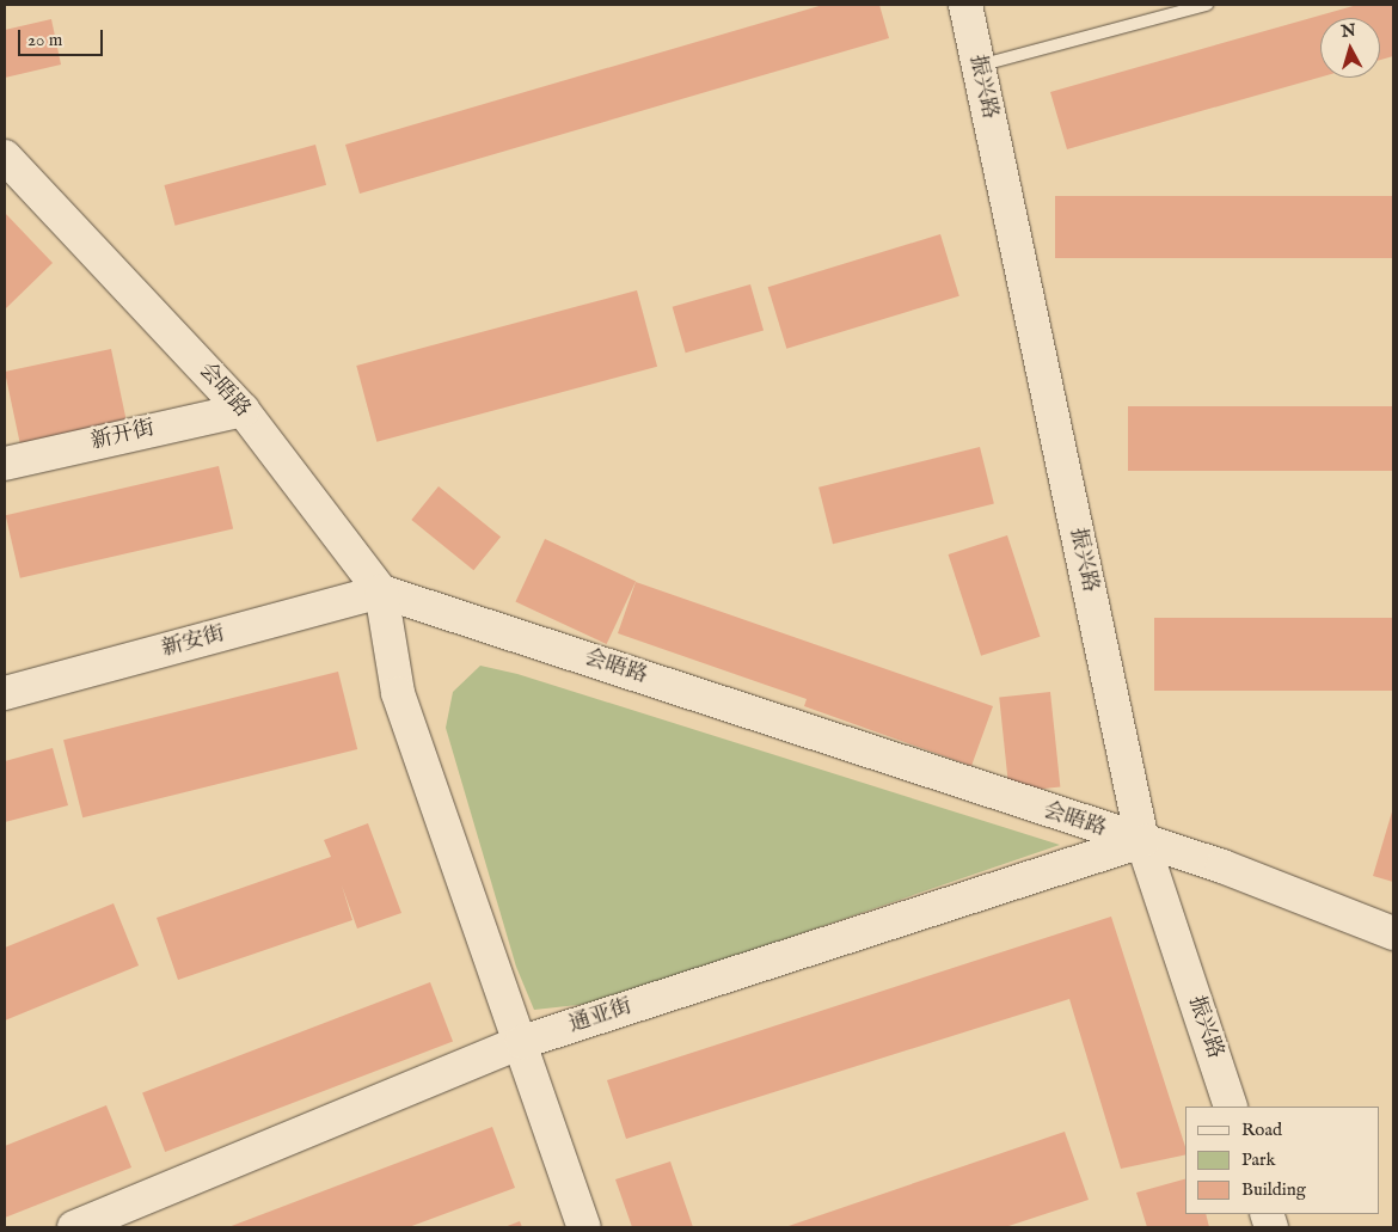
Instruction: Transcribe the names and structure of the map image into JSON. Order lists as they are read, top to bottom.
{
  "streets": {
    "street": [
      "振兴路",
      "会晤路",
      "新开街",
      "新安街",
      "通亚街"
    ]
  },
  "crossings": [
    ["振兴路", "会晤路"],
    ["振兴路", "通亚街"],
    ["会晤路", "新开街"],
    ["会晤路", "新安街"],
    ["会晤路", "通亚街"]
  ],
  "legend": ["Road", "Park", "Building"],
  "scale_bar": "20 m",
  "north": "top"
}
